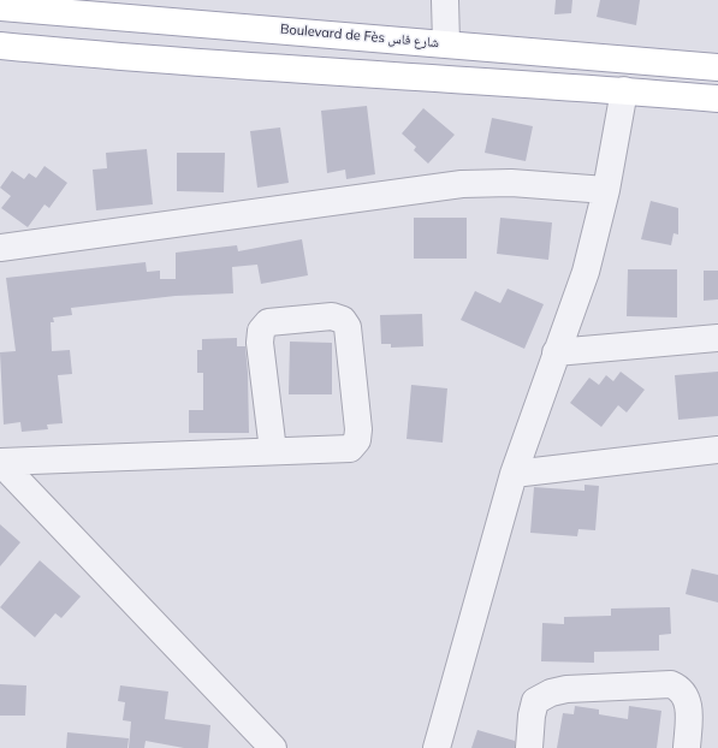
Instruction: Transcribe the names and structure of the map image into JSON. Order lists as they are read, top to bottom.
{
  "streets": {
    "main road": ["Boulevard de Fès شارع فاس"]
  }
}
